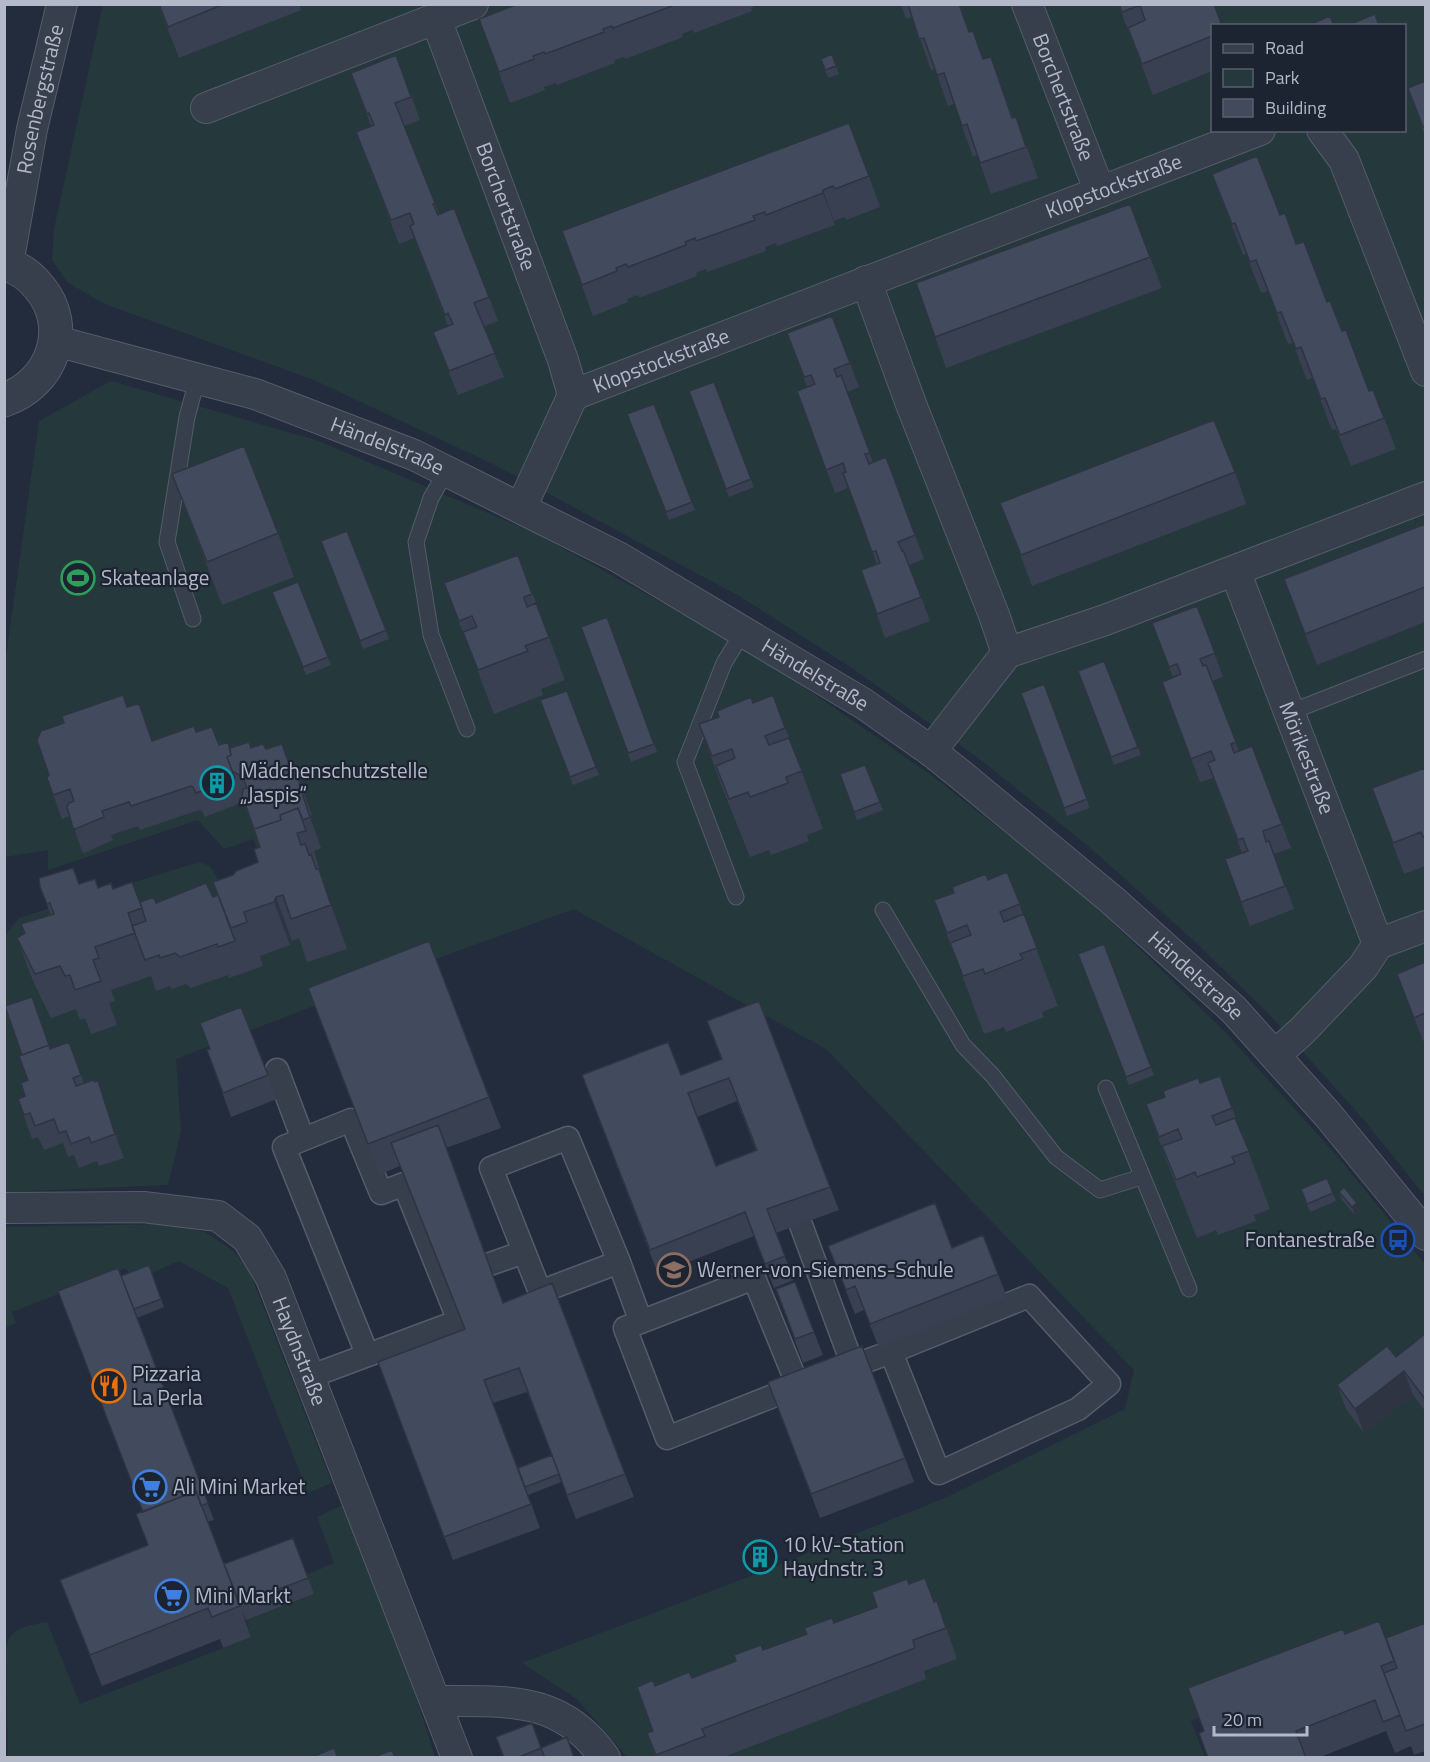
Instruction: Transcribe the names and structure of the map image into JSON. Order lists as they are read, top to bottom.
{
  "streets": {
    "street": [
      "Borchertstraße",
      "Rosenbergstraße",
      "Klopstockstraße",
      "Händelstraße",
      "Mörikestraße",
      "Haydnstraße"
    ]
  },
  "crossings": [
    ["Borchertstraße", "Klopstockstraße"],
    ["Rosenbergstraße", "Händelstraße"],
    ["Klopstockstraße", "Händelstraße"]
  ],
  "places": {
    "sports": ["Skateanlage"],
    "building": ["Mädchenschutzstelle „Jaspis“", "10 kV-Station Haydnstr. 3"],
    "bus stop": ["Fontanestraße"],
    "school or university": ["Werner-von-Siemens-Schule"],
    "restaurant": ["Pizzaria La Perla"],
    "supermarket": ["Ali Mini Market", "Mini Markt"]
  },
  "legend": ["Road", "Park", "Building"],
  "scale_bar": "20 m"
}
